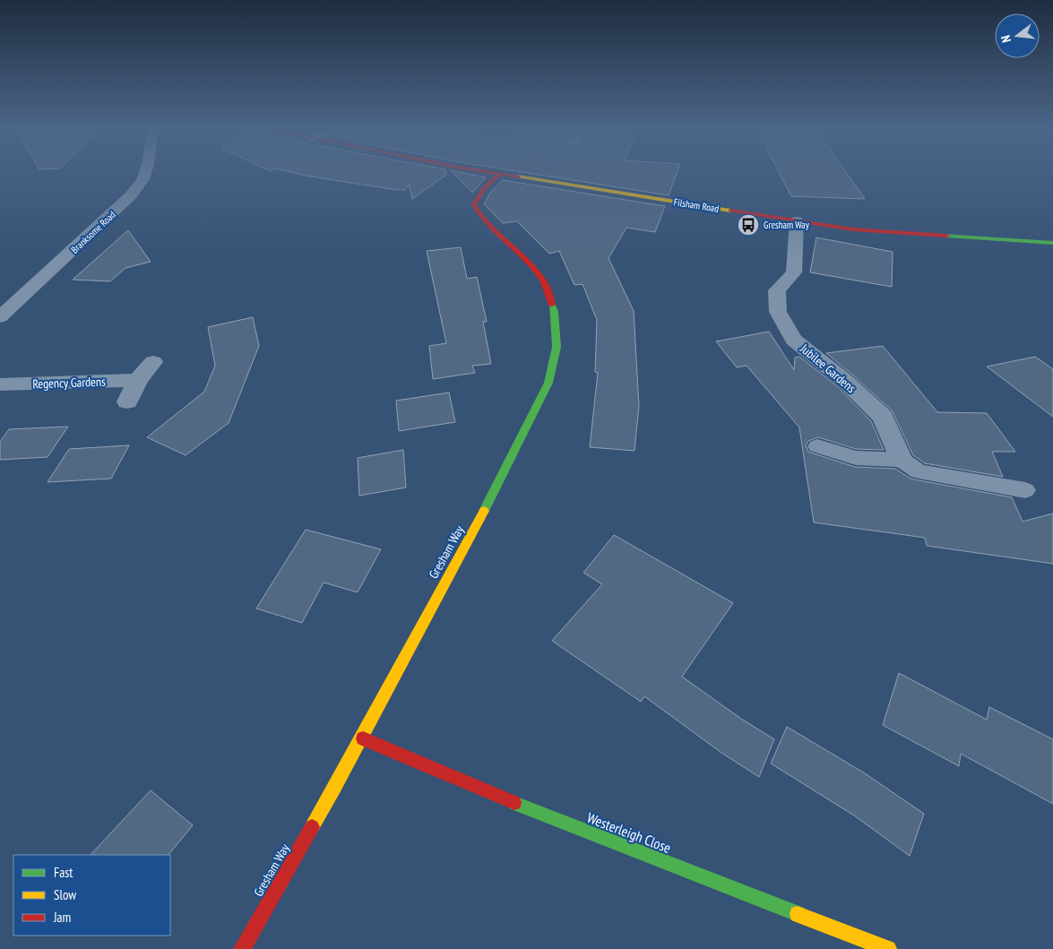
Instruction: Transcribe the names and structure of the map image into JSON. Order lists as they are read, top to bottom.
{
  "streets": {
    "street": [
      "Filsham Road",
      "Branksome Road",
      "Jubilee Gardens",
      "Regency Gardens",
      "Gresham Way",
      "Westerleigh Close"
    ]
  },
  "crossings": [
    ["Filsham Road", "Jubilee Gardens"],
    ["Filsham Road", "Gresham Way"],
    ["Gresham Way", "Westerleigh Close"]
  ],
  "places": {
    "bus stop": ["Gresham Way"]
  },
  "legend": ["Fast", "Slow", "Jam"],
  "north": "left"
}
